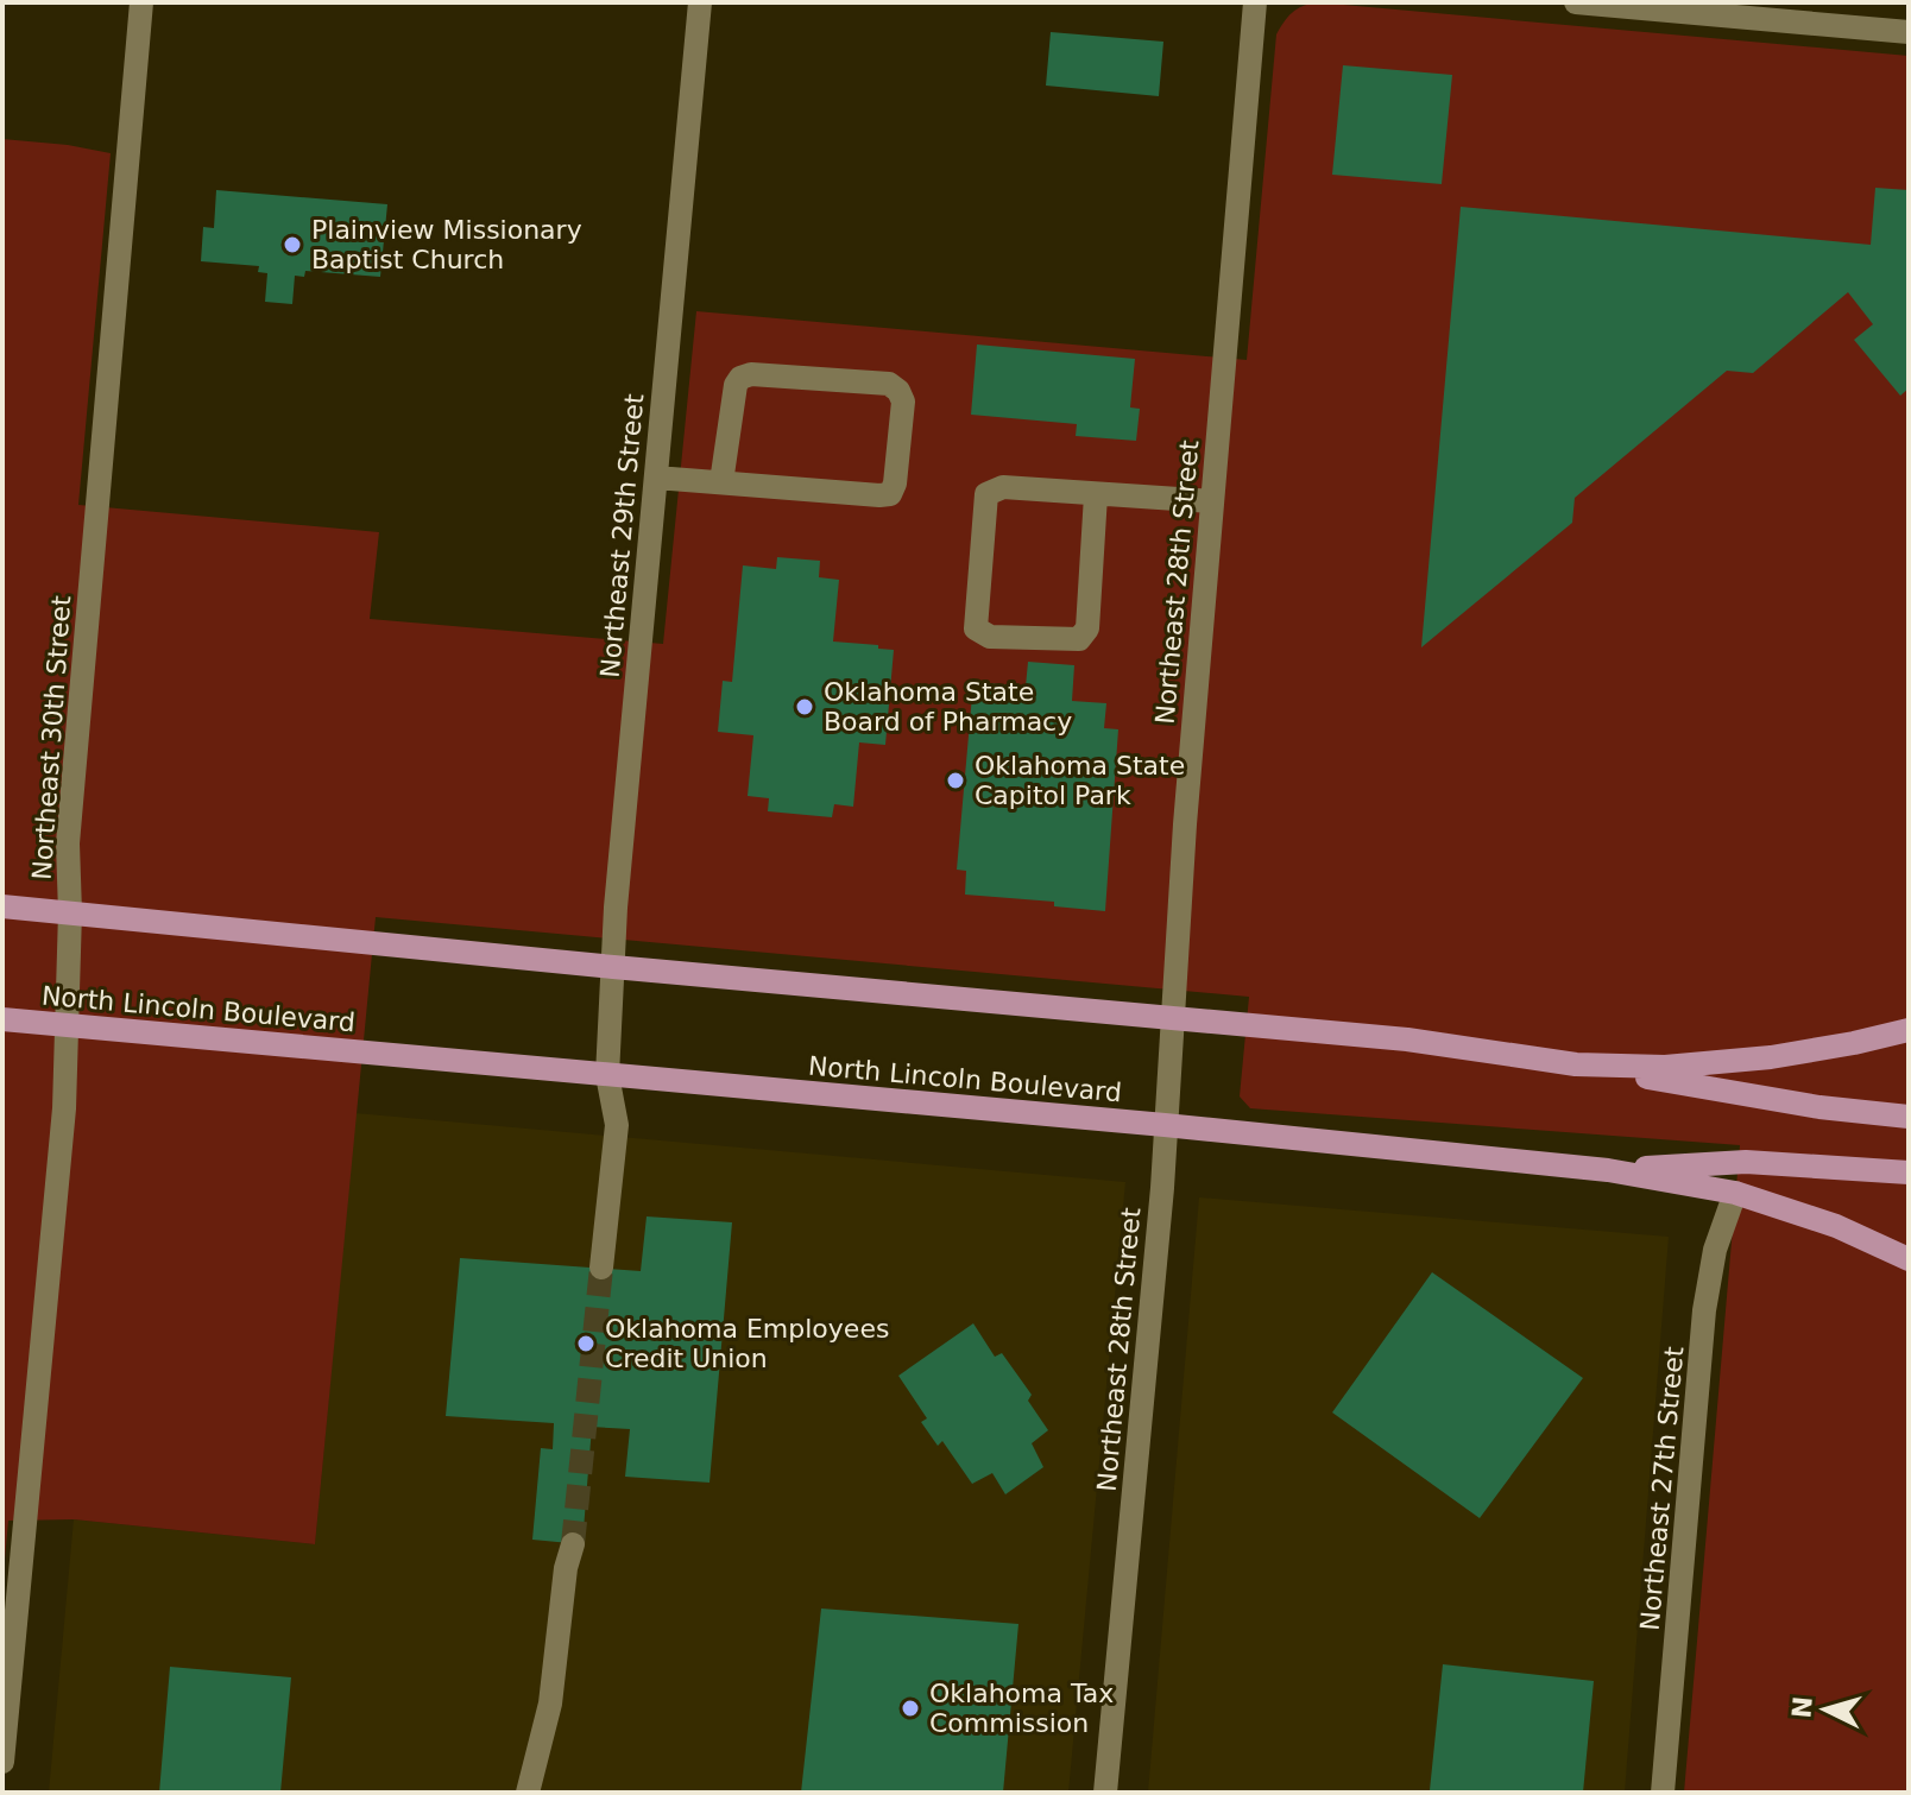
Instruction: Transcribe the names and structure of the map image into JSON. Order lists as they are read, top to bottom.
{
  "streets": {
    "main road": ["North Lincoln Boulevard"],
    "street": [
      "Northeast 29th Street",
      "Northeast 28th Street",
      "Northeast 30th Street",
      "Northeast 27th Street"
    ]
  },
  "crossings": [
    ["Northeast 29th Street", "North Lincoln Boulevard"],
    ["Northeast 28th Street", "North Lincoln Boulevard"],
    ["Northeast 30th Street", "North Lincoln Boulevard"],
    ["North Lincoln Boulevard", "Northeast 27th Street"]
  ],
  "places": [
    "Plainview Missionary Baptist Church",
    "Oklahoma State Board of Pharmacy",
    "Oklahoma State Capitol Park",
    "Oklahoma Employees Credit Union",
    "Oklahoma Tax Commission"
  ],
  "north": "left"
}
